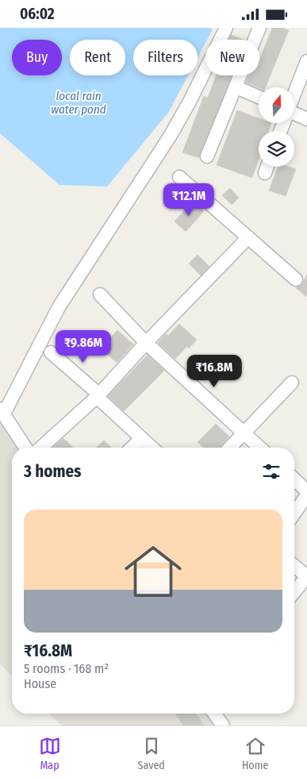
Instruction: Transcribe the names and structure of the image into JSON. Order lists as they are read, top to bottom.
{
  "water": ["local rain water pond"],
  "north": "top",
  "page": {
    "status": "06:02",
    "chip": [
      "Buy",
      "Rent",
      "Filters",
      "New"
    ],
    "price": ["₹12.1M", "₹9.86M", "₹16.8M"],
    "heading": "3 homes",
    "list": [
      {
        "name": "₹16.8M",
        "note": "5 rooms · 168 m² · House"
      }
    ],
    "tabs": ["Map", "Saved", "Home"]
  }
}
